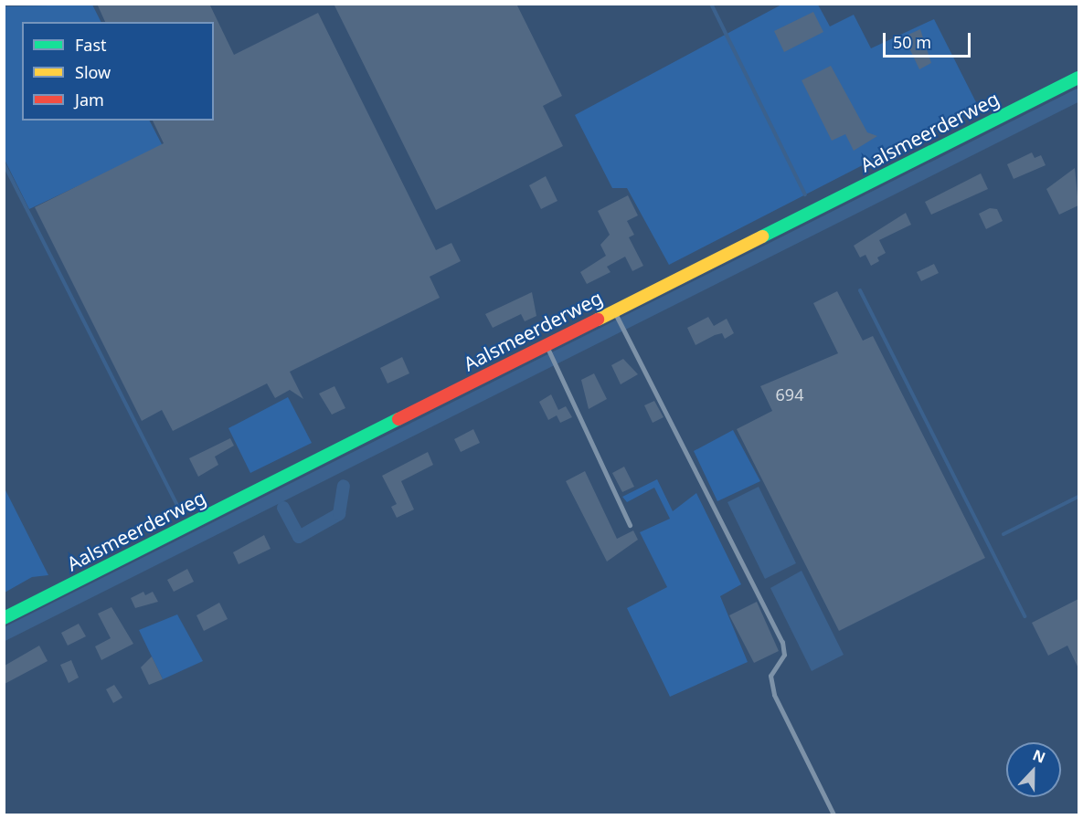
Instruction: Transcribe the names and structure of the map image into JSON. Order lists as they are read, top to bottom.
{
  "streets": {
    "street": ["Aalsmeerderweg"]
  },
  "house_numbers": ["694"],
  "legend": ["Fast", "Slow", "Jam"],
  "scale_bar": "50 m",
  "north": "top"
}
